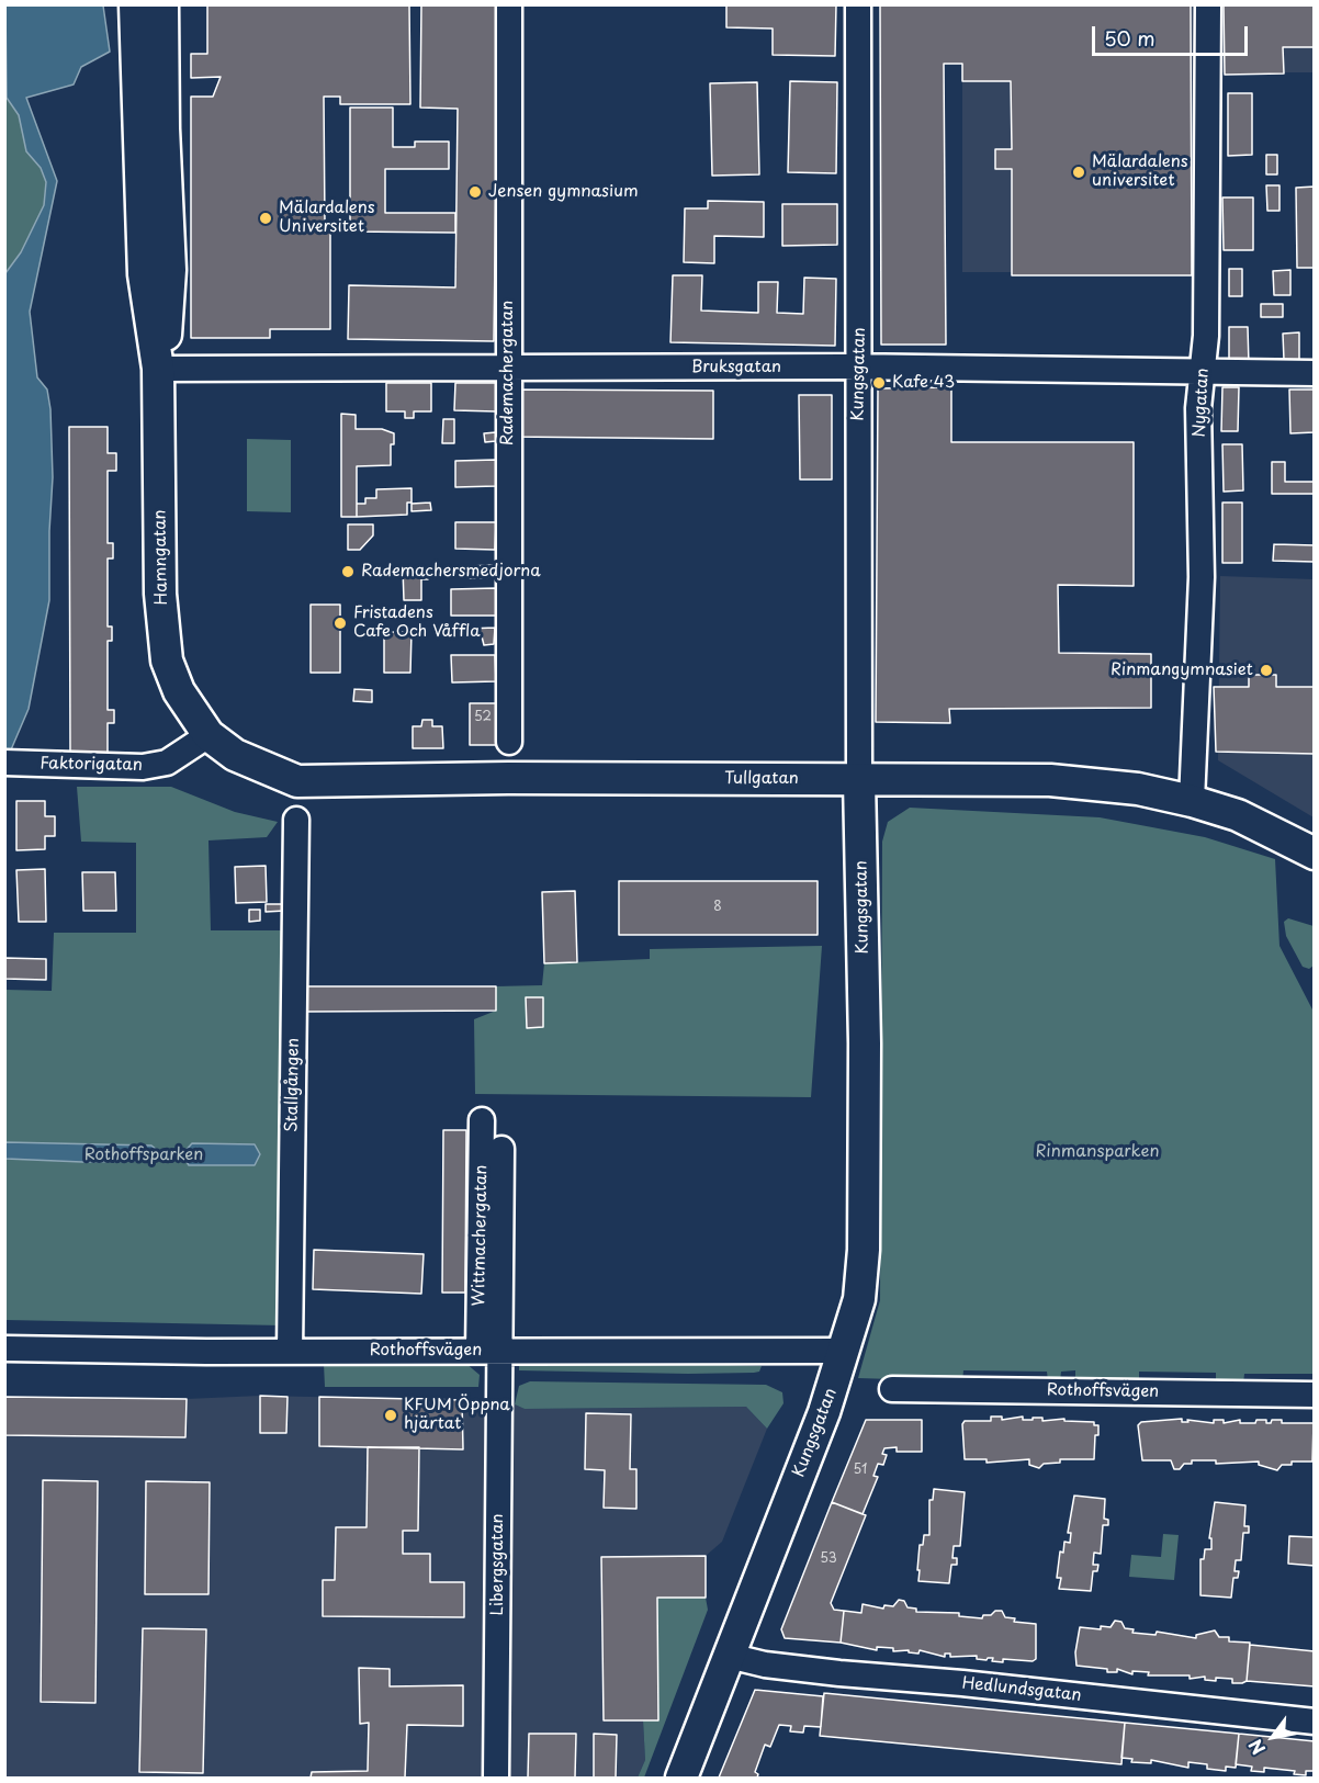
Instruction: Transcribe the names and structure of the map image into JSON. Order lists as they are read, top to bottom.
{
  "streets": {
    "street": [
      "Bruksgatan",
      "Rademachergatan",
      "Kungsgatan",
      "Nygatan",
      "Hamngatan",
      "Faktorigatan",
      "Tullgatan",
      "Stallgången",
      "Wittmachergatan",
      "Rothoffsvägen",
      "Libergsgatan",
      "Hedlundsgatan"
    ]
  },
  "crossings": [
    ["Bruksgatan", "Rademachergatan"],
    ["Bruksgatan", "Kungsgatan"],
    ["Bruksgatan", "Nygatan"],
    ["Bruksgatan", "Hamngatan"],
    ["Kungsgatan", "Tullgatan"],
    ["Kungsgatan", "Rothoffsvägen"],
    ["Kungsgatan", "Hedlundsgatan"],
    ["Nygatan", "Tullgatan"],
    ["Hamngatan", "Faktorigatan"],
    ["Hamngatan", "Tullgatan"],
    ["Faktorigatan", "Tullgatan"],
    ["Stallgången", "Rothoffsvägen"],
    ["Wittmachergatan", "Rothoffsvägen"],
    ["Wittmachergatan", "Libergsgatan"],
    ["Rothoffsvägen", "Libergsgatan"]
  ],
  "parks": ["Rinmansparken", "Rothoffsparken"],
  "places": [
    "Mälardalens universitet",
    "Jensen gymnasium",
    "Mälardalens Universitet",
    "Kafe 43",
    "Rademachersmedjorna",
    "Fristadens Cafe Och Våffla",
    "Rinmangymnasiet",
    "KFUM Öppna hjärtat"
  ],
  "house_numbers": [
    "52",
    "8",
    "51",
    "53"
  ],
  "scale_bar": "50 m",
  "north": "bottom left"
}
